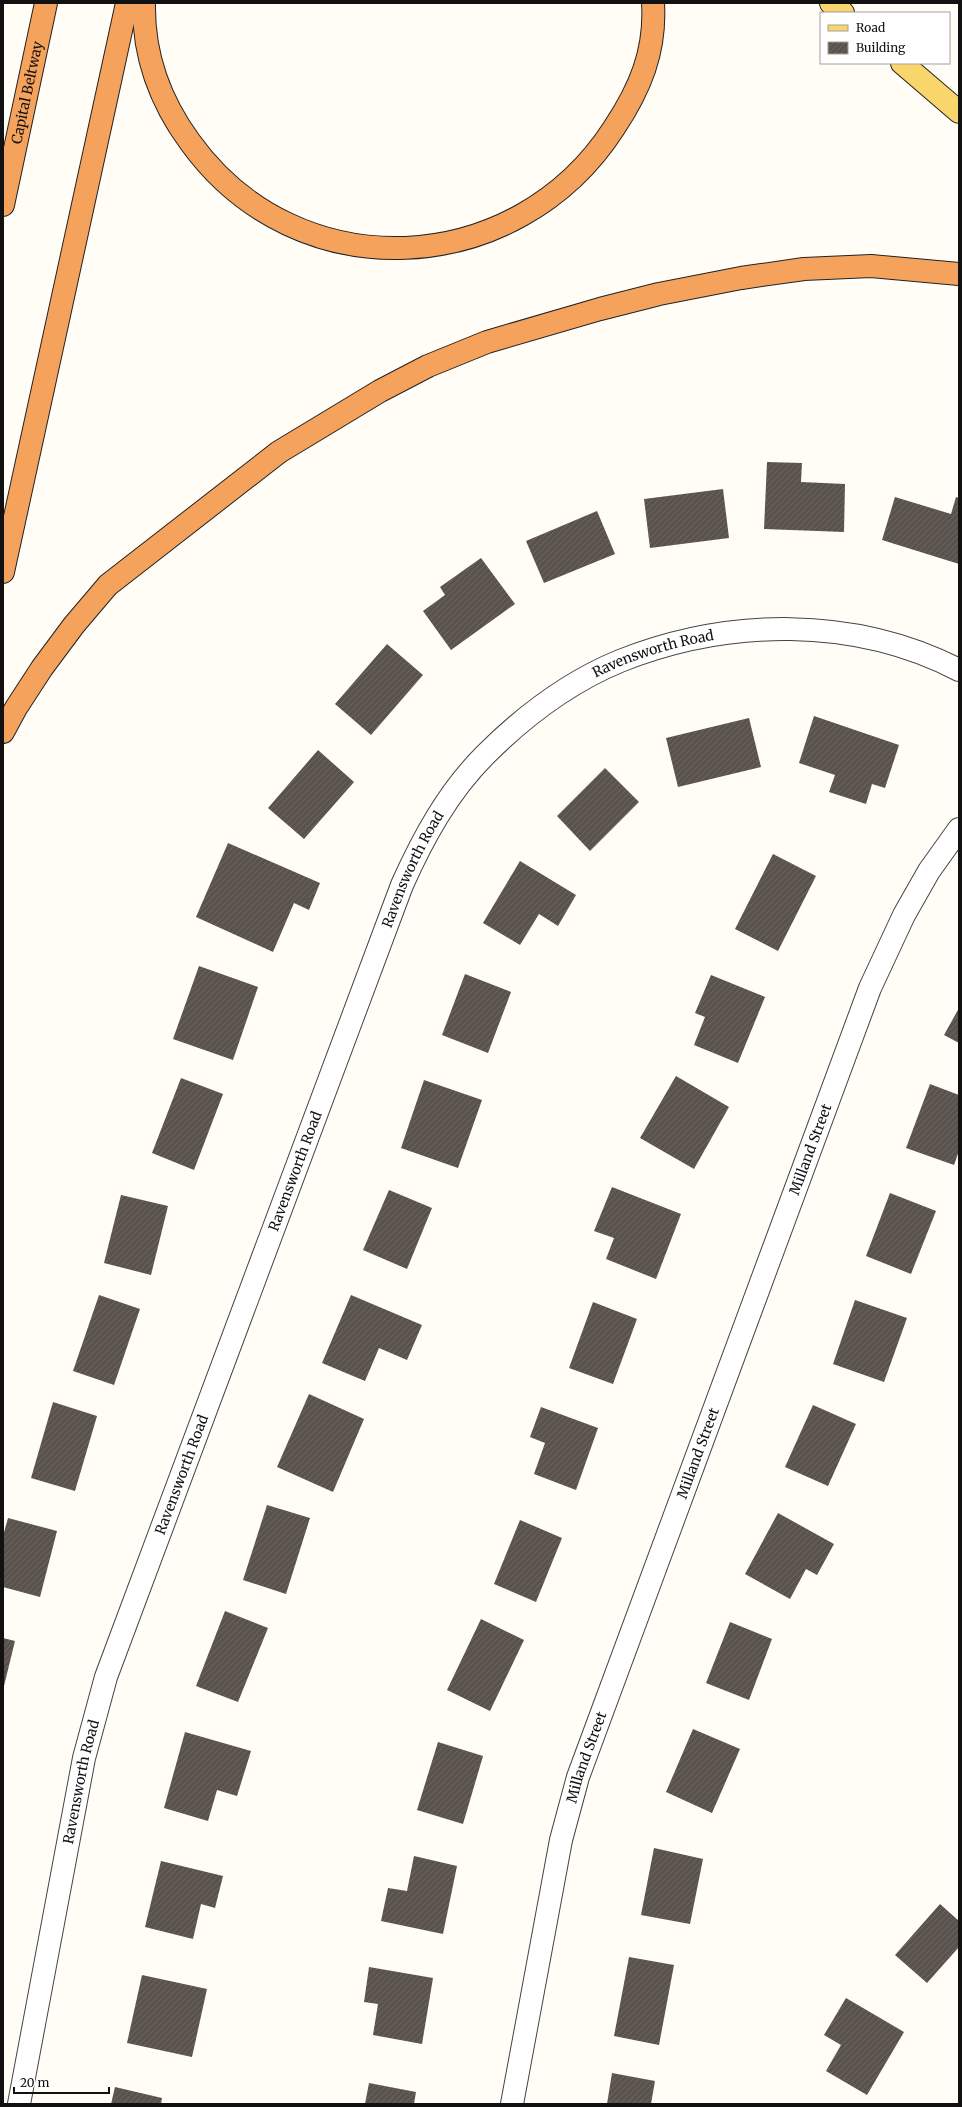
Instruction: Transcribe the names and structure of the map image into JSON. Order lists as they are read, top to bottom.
{
  "streets": {
    "highway": ["Capital Beltway"],
    "street": ["Ravensworth Road", "Milland Street"]
  },
  "legend": ["Road", "Building"],
  "scale_bar": "20 m"
}
